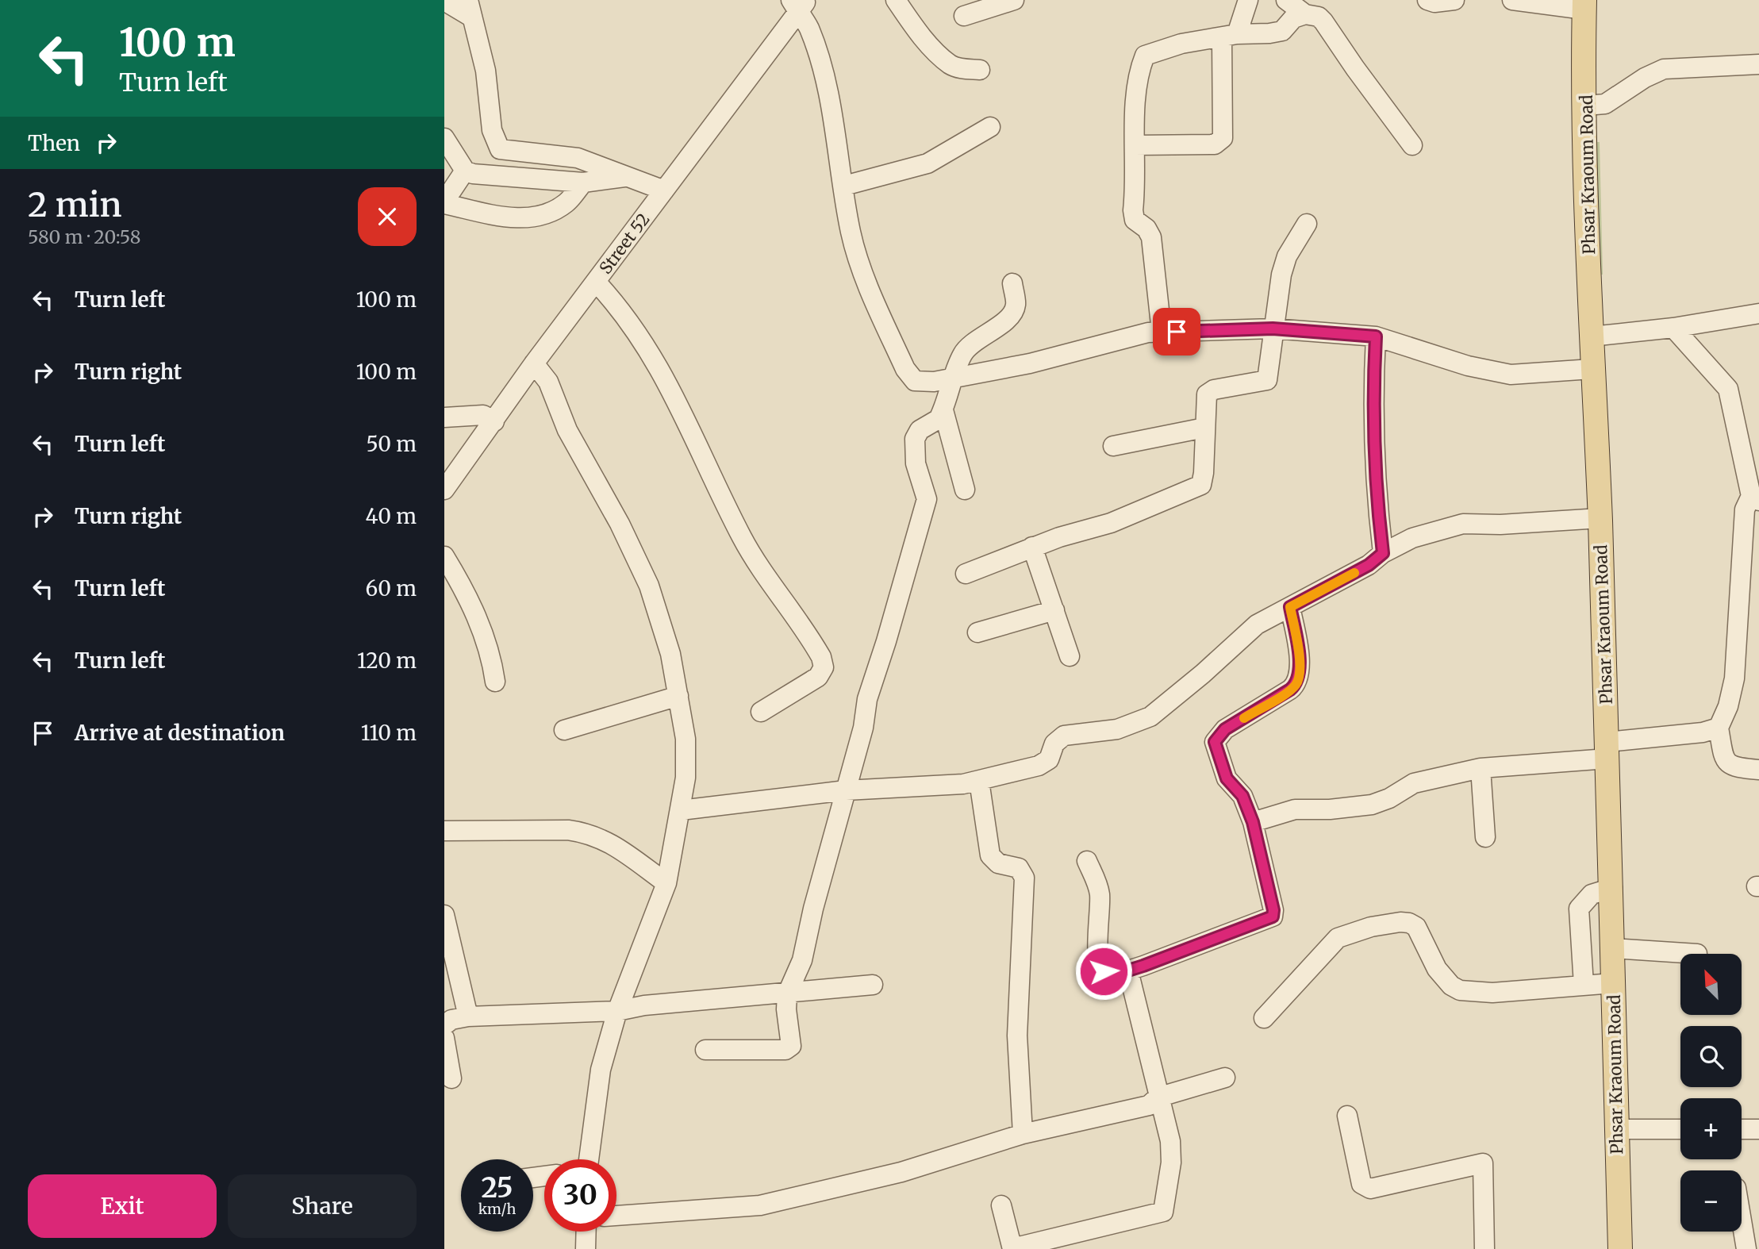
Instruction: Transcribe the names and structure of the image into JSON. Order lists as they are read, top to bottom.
{
  "streets": {
    "main road": ["Phsar Kraoum Road"],
    "street": ["Street 52"]
  },
  "north": "top left",
  "page": {
    "turn": ["100 m", "Turn left"],
    "then": "Then",
    "heading": ["2 min", "580 m · 20:58"],
    "list": [
      {
        "name": "Turn left",
        "value": "100 m"
      },
      {
        "name": "Turn right",
        "value": "100 m"
      },
      {
        "name": "Turn left",
        "value": "50 m"
      },
      {
        "name": "Turn right",
        "value": "40 m"
      },
      {
        "name": "Turn left",
        "value": "60 m"
      },
      {
        "name": "Turn left",
        "value": "120 m"
      },
      {
        "name": "Arrive at destination",
        "value": "110 m"
      }
    ],
    "map_buttons": ["+", "−"],
    "speed": "25 km/h",
    "limit": "30",
    "buttons": ["Exit", "Share"]
  }
}
